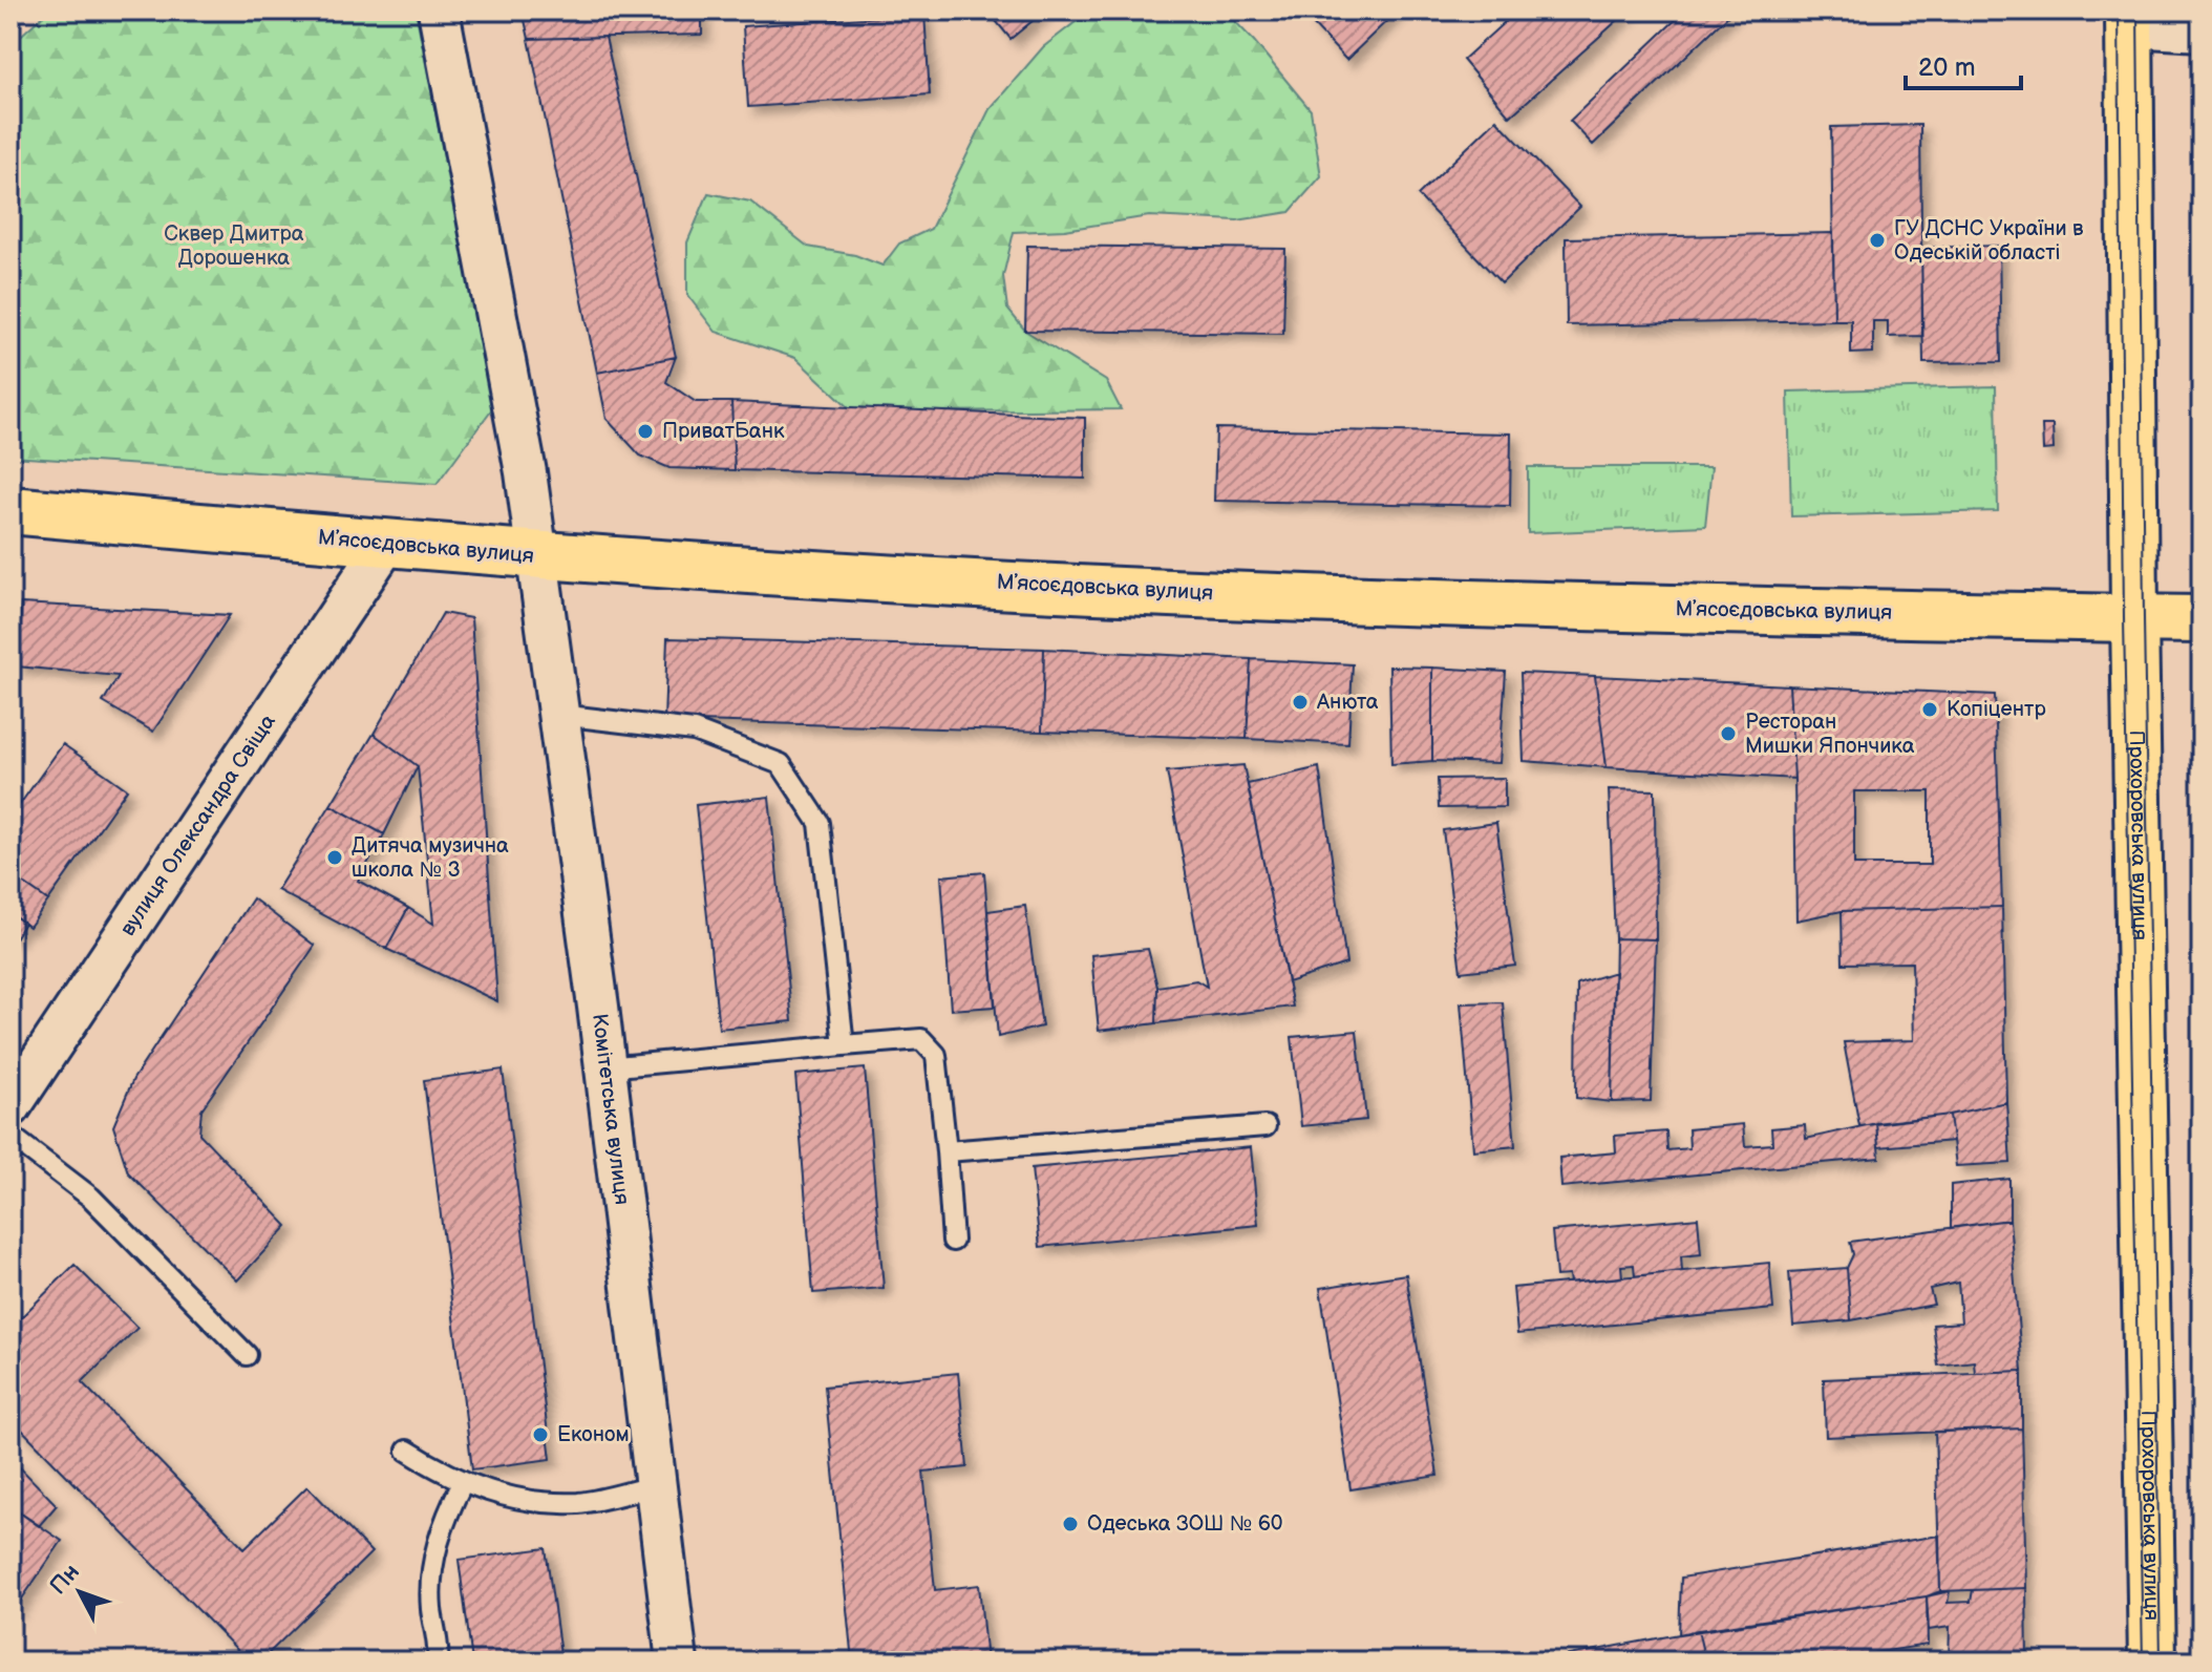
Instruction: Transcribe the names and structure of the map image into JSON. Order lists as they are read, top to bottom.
{
  "streets": {
    "main road": ["Мʼясоєдовська вулиця", "Прохоровська вулиця"],
    "street": ["вулиця Олександра Свіща", "Комітетська вулиця"]
  },
  "crossings": [
    ["Мʼясоєдовська вулиця", "вулиця Олександра Свіща"],
    ["Мʼясоєдовська вулиця", "Прохоровська вулиця"],
    ["Мʼясоєдовська вулиця", "Комітетська вулиця"]
  ],
  "parks": ["Сквер Дмитра Дорошенка"],
  "places": [
    "ГУ ДСНС України в Одеській області",
    "ПриватБанк",
    "Анюта",
    "Копіцентр",
    "Ресторан Мишки Япончика",
    "Дитяча музична школа № 3",
    "Економ",
    "Одеська ЗОШ № 60"
  ],
  "scale_bar": "20 m",
  "north": "top left"
}
